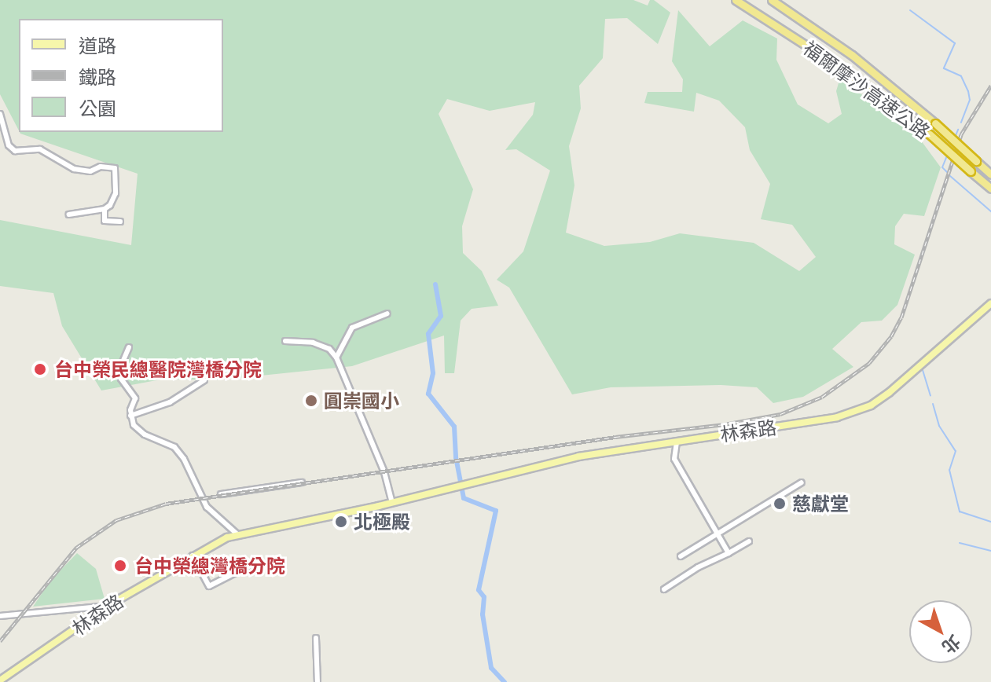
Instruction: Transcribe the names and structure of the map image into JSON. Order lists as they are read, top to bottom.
{
  "streets": {
    "highway": ["福爾摩沙高速公路"],
    "main road": ["林森路"]
  },
  "places": [
    "台中榮民總醫院灣橋分院",
    "圓崇國小",
    "慈獻堂",
    "北極殿",
    "台中榮總灣橋分院"
  ],
  "legend": ["道路", "鐵路", "公園"],
  "north": "bottom right"
}
